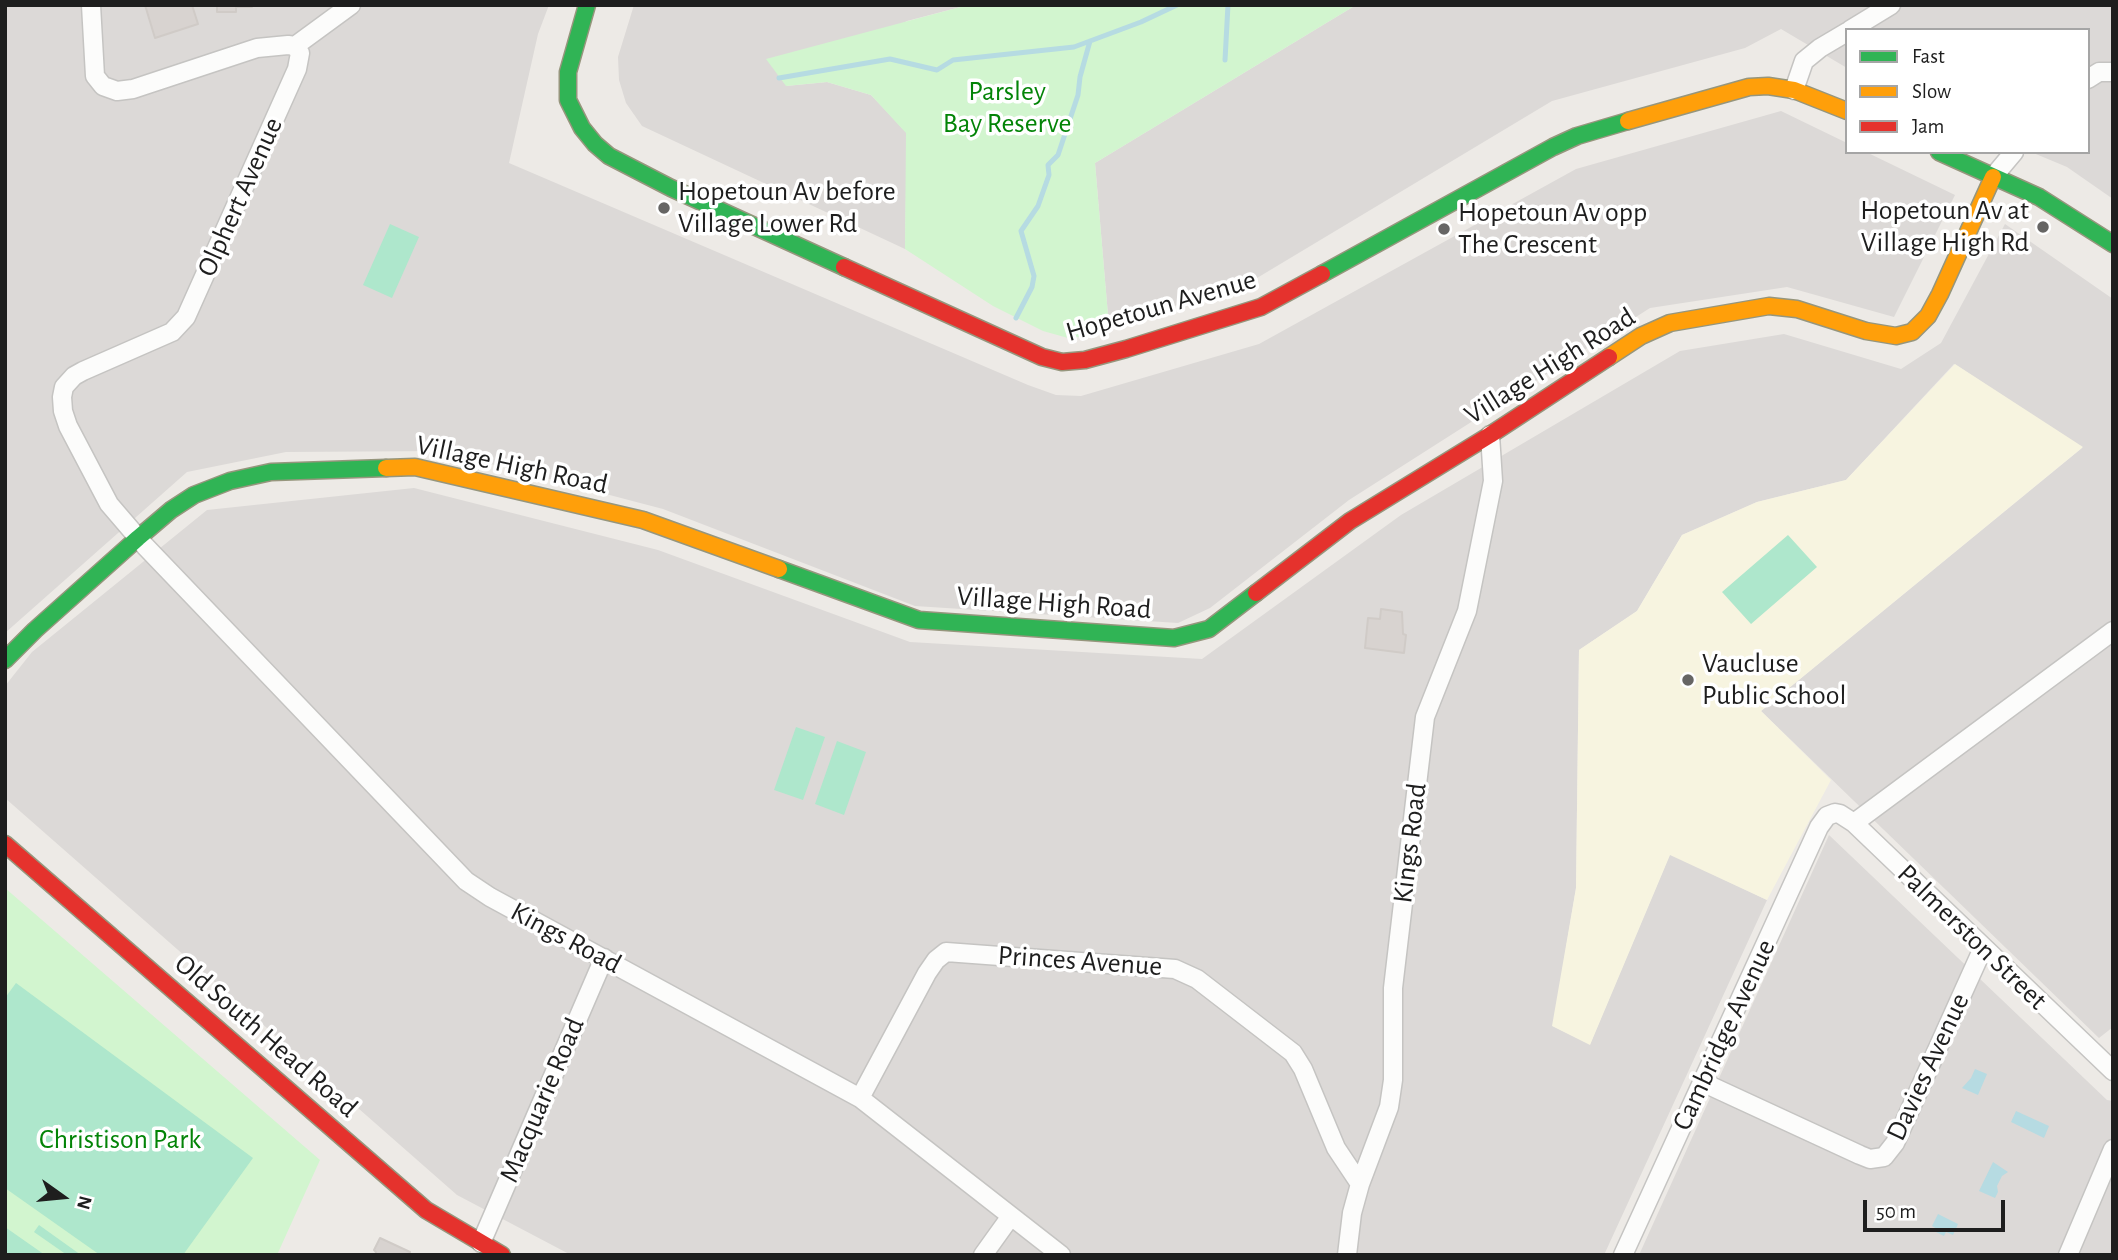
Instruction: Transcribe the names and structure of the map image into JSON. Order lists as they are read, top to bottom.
{
  "streets": {
    "street": [
      "Olphert Avenue",
      "Hopetoun Avenue",
      "Village High Road",
      "Kings Road",
      "Palmerston Street",
      "Princes Avenue",
      "Cambridge Avenue",
      "Old South Head Road",
      "Davies Avenue",
      "Macquarie Road"
    ]
  },
  "crossings": [
    ["Olphert Avenue", "Village High Road"],
    ["Olphert Avenue", "Kings Road"],
    ["Village High Road", "Kings Road"],
    ["Kings Road", "Princes Avenue"],
    ["Kings Road", "Macquarie Road"],
    ["Palmerston Street", "Cambridge Avenue"],
    ["Palmerston Street", "Davies Avenue"],
    ["Cambridge Avenue", "Davies Avenue"],
    ["Old South Head Road", "Macquarie Road"]
  ],
  "parks": ["Parsley Bay Reserve", "Christison Park"],
  "places": [
    "Hopetoun Av before Village Lower Rd",
    "Hopetoun Av at Village High Rd",
    "Hopetoun Av opp The Crescent",
    "Vaucluse Public School"
  ],
  "legend": ["Fast", "Slow", "Jam"],
  "scale_bar": "50 m",
  "north": "right"
}
